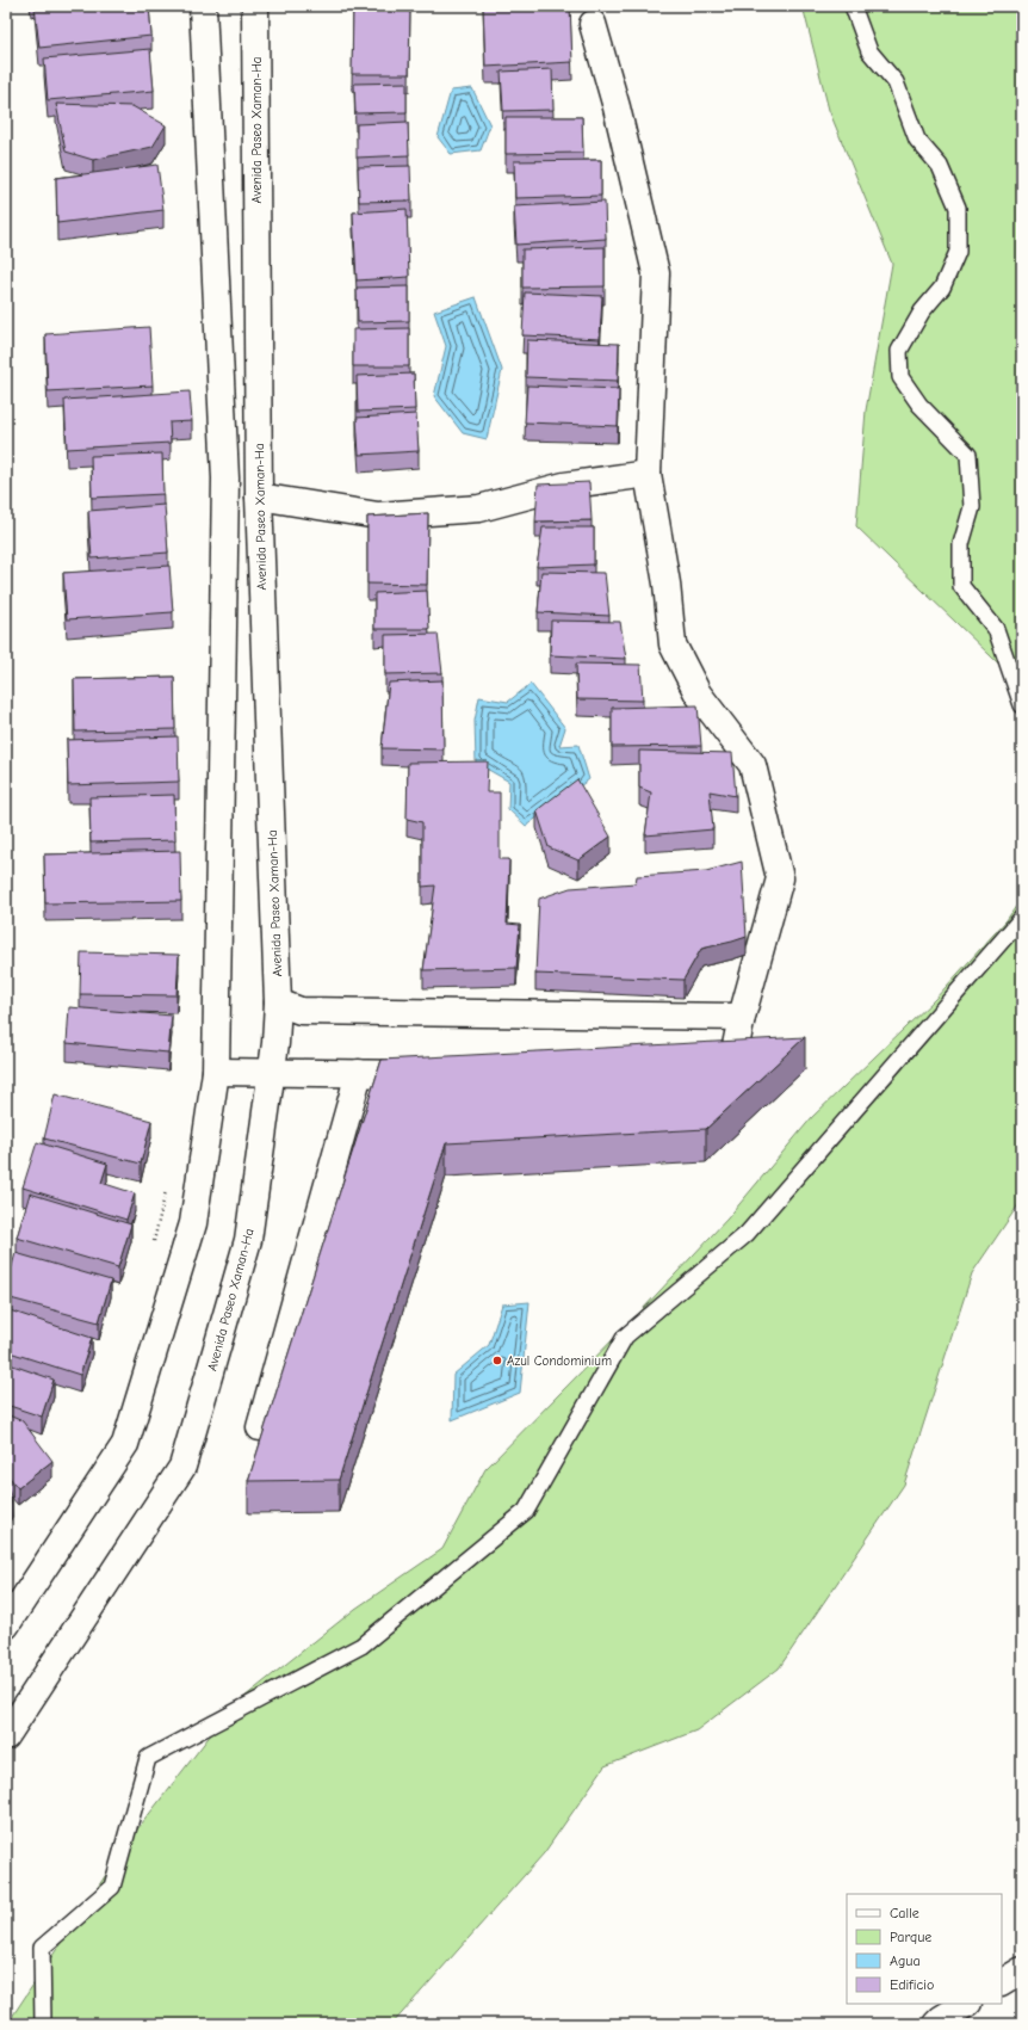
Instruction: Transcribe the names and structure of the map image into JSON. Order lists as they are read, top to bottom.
{
  "streets": {
    "main road": ["Avenida Paseo Xaman-Ha"]
  },
  "places": ["Azul Condominium"],
  "legend": [
    "Calle",
    "Parque",
    "Agua",
    "Edificio"
  ]
}
